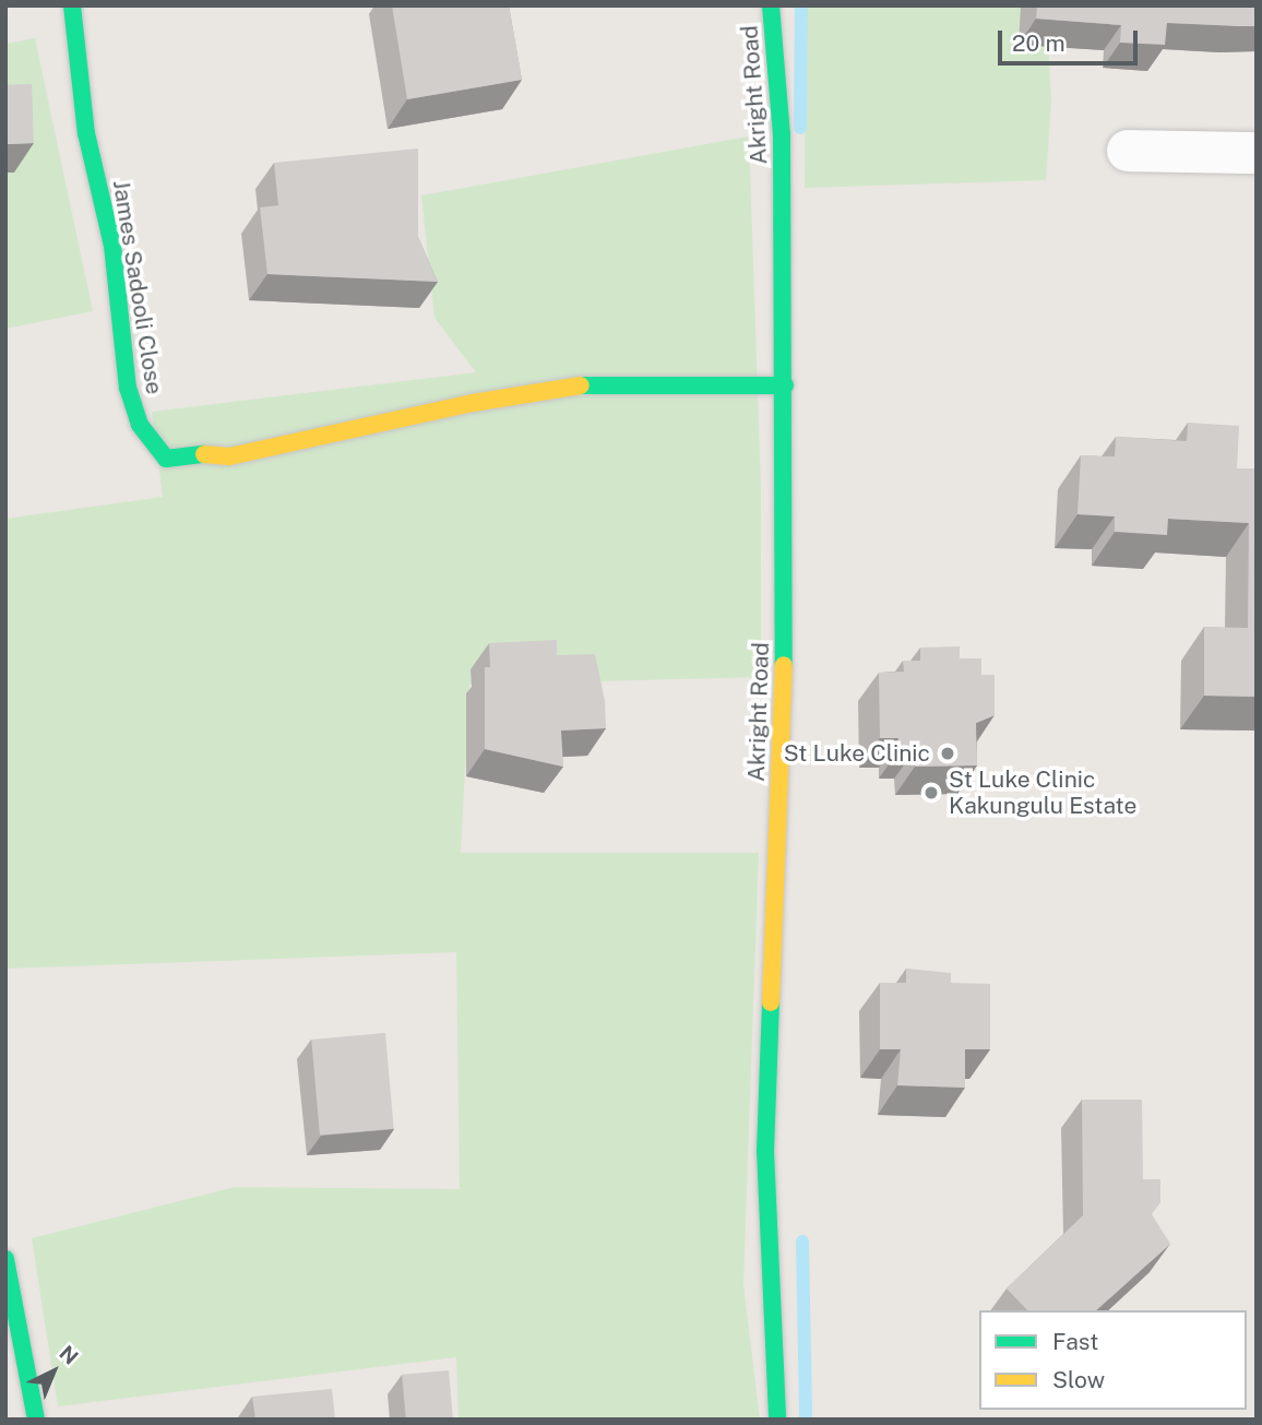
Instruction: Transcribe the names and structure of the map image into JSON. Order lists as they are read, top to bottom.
{
  "streets": {
    "street": ["Akright Road", "James Sadooli Close"]
  },
  "crossings": [
    ["Akright Road", "James Sadooli Close"]
  ],
  "places": ["St Luke Clinic", "St Luke Clinic Kakungulu Estate"],
  "legend": ["Fast", "Slow"],
  "scale_bar": "20 m",
  "north": "top right"
}
